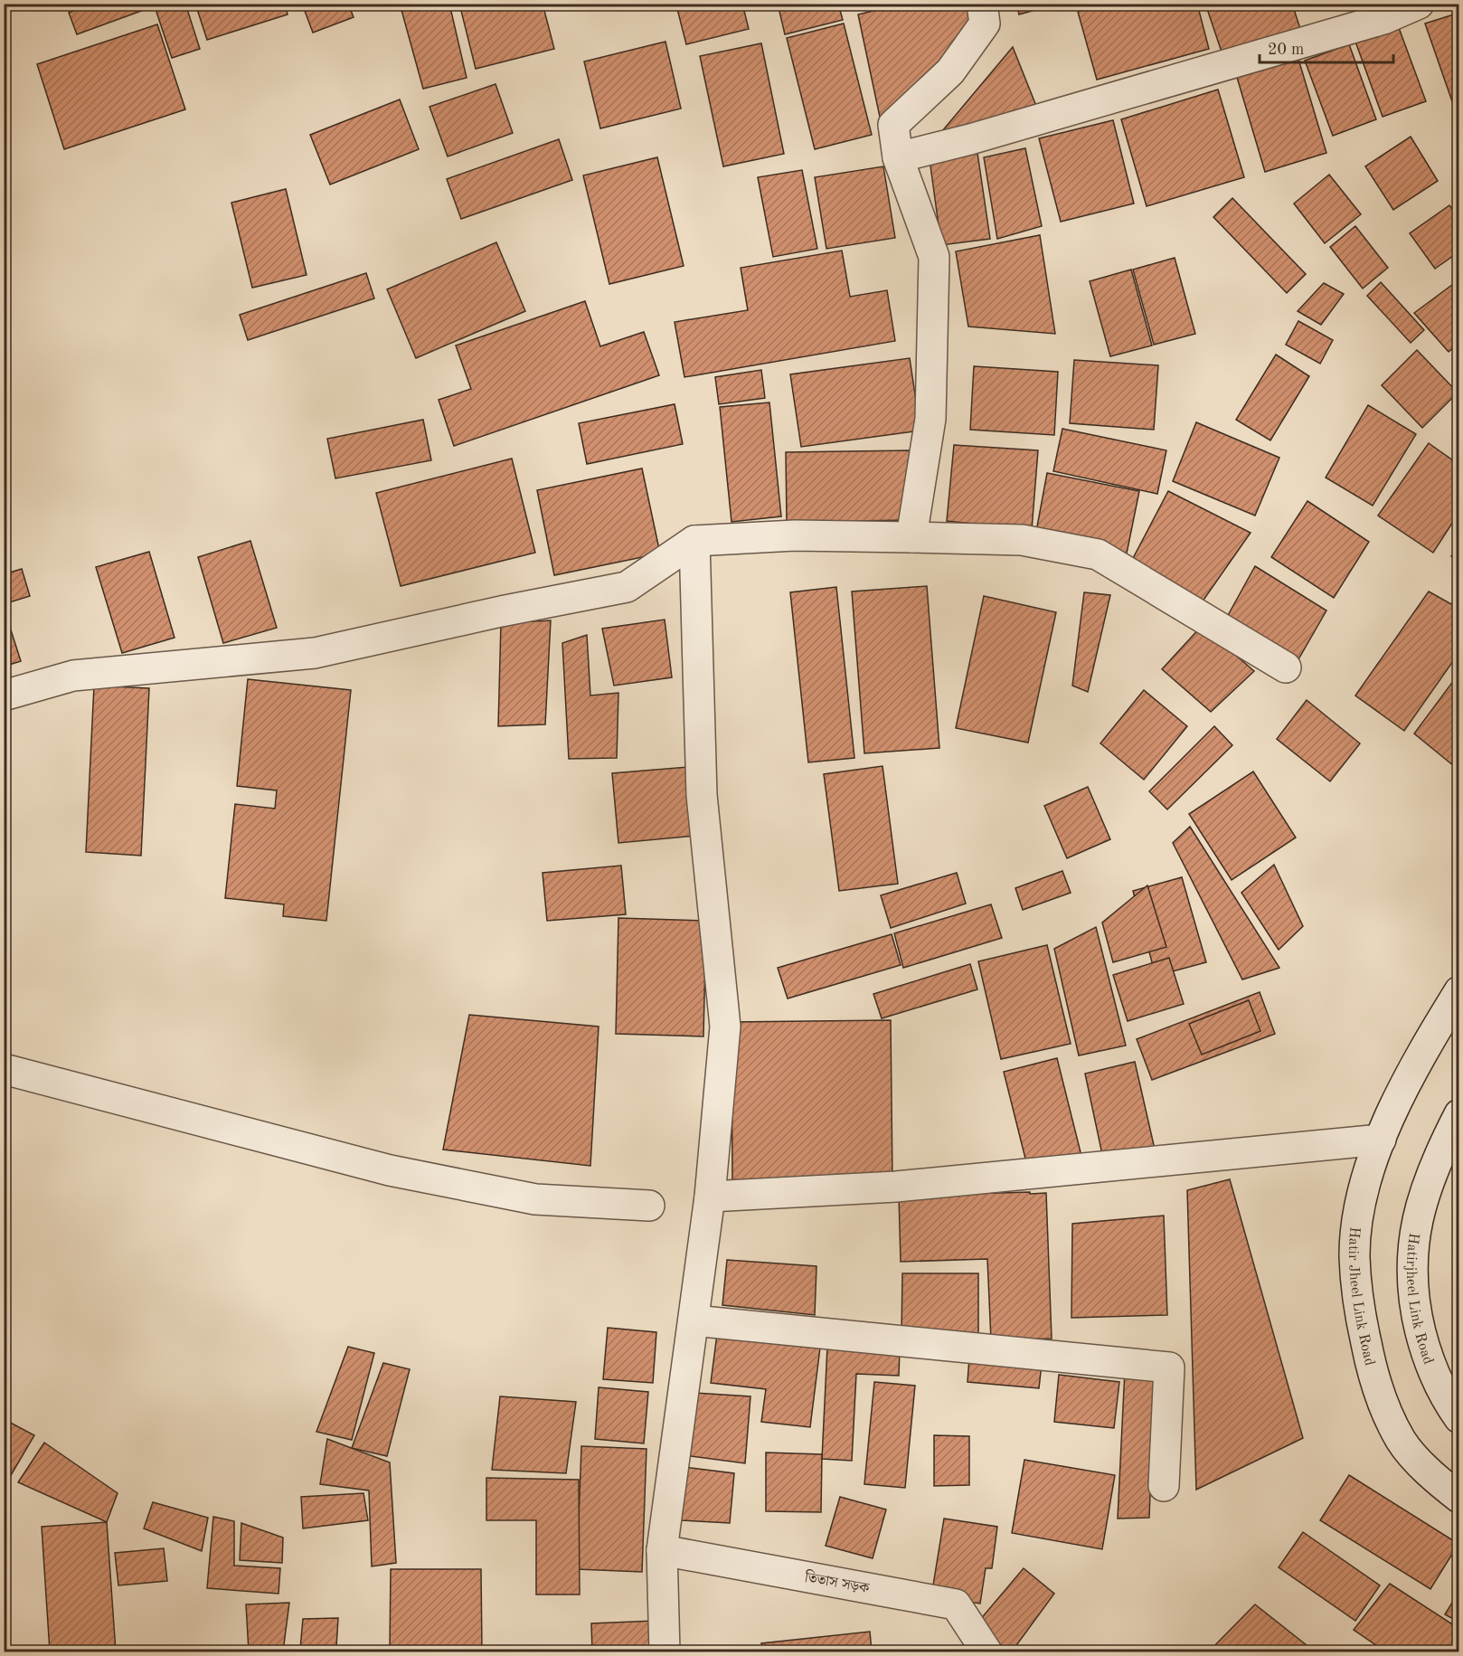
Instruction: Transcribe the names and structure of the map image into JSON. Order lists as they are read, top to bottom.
{
  "streets": {
    "street": ["Hatir Jheel Link Road", "Hatirjheel Link Road", "তিতাস সড়ক"]
  },
  "scale_bar": "20 m"
}
